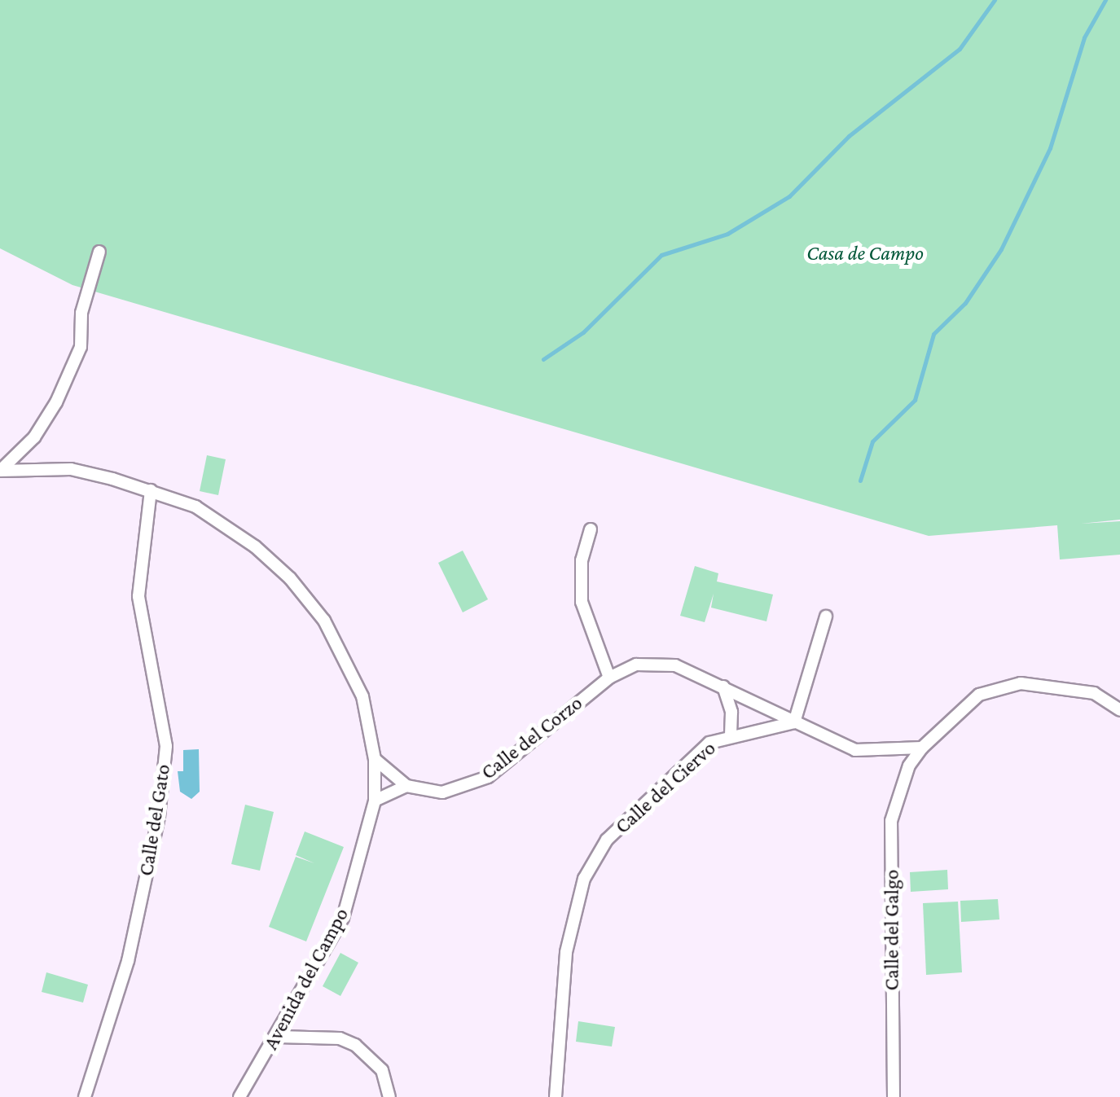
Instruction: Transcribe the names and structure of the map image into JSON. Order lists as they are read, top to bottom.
{
  "streets": {
    "street": [
      "Calle del Corzo",
      "Calle del Ciervo",
      "Calle del Gato",
      "Calle del Galgo",
      "Avenida del Campo"
    ]
  },
  "crossings": [
    ["Calle del Corzo", "Calle del Ciervo"],
    ["Calle del Corzo", "Calle del Galgo"]
  ],
  "parks": ["Casa de Campo"]
}
